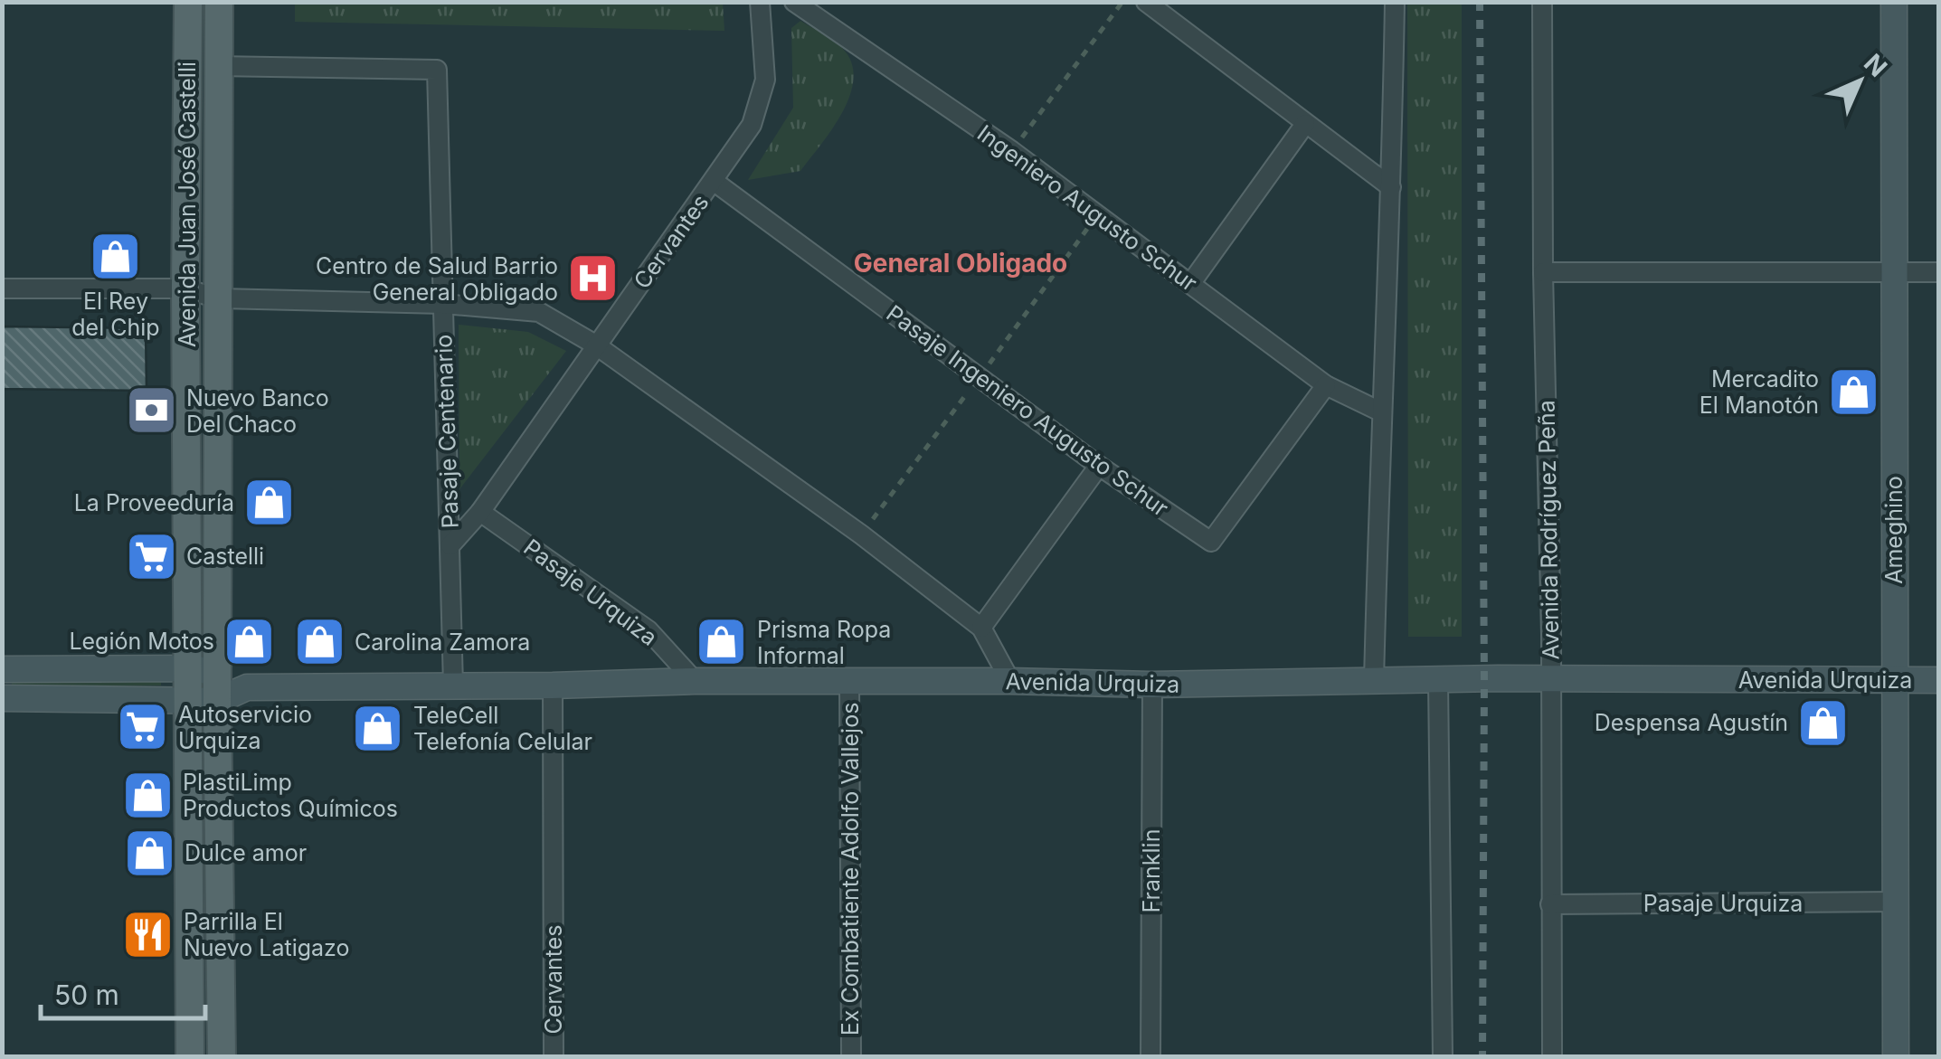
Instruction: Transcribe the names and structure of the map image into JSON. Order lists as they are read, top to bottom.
{
  "streets": {
    "main road": ["Avenida Juan José Castelli"],
    "street": [
      "Ingeniero Augusto Schur",
      "Cervantes",
      "Pasaje Ingeniero Augusto Schur",
      "Pasaje Centenario",
      "Avenida Rodríguez Peña",
      "Ameghino",
      "Pasaje Urquiza",
      "Avenida Urquiza",
      "Ex Combatiente Adolfo Vallejos",
      "Franklin"
    ]
  },
  "crossings": [
    ["Avenida Juan José Castelli", "Pasaje Centenario"],
    ["Avenida Juan José Castelli", "Avenida Urquiza"],
    ["Ingeniero Augusto Schur", "Pasaje Ingeniero Augusto Schur"],
    ["Cervantes", "Pasaje Ingeniero Augusto Schur"],
    ["Cervantes", "Pasaje Centenario"],
    ["Cervantes", "Pasaje Urquiza"],
    ["Cervantes", "Avenida Urquiza"],
    ["Pasaje Centenario", "Avenida Urquiza"],
    ["Avenida Rodríguez Peña", "Pasaje Urquiza"],
    ["Avenida Rodríguez Peña", "Avenida Urquiza"],
    ["Ameghino", "Pasaje Urquiza"],
    ["Ameghino", "Avenida Urquiza"],
    ["Pasaje Urquiza", "Avenida Urquiza"],
    ["Avenida Urquiza", "Ex Combatiente Adolfo Vallejos"],
    ["Avenida Urquiza", "Franklin"]
  ],
  "districts": ["General Obligado"],
  "places": {
    "shop": [
      "El Rey del Chip",
      "Mercadito El Manotón",
      "La Proveeduría",
      "Legión Motos",
      "Carolina Zamora",
      "Prisma Ropa Informal",
      "Despensa Agustín",
      "TeleCell Telefonía Celular",
      "PlastiLimp Productos Químicos",
      "Dulce amor"
    ],
    "hospital": ["Centro de Salud Barrio General Obligado"],
    "bank": ["Nuevo Banco Del Chaco"],
    "supermarket": ["Castelli", "Autoservicio Urquiza"],
    "restaurant": ["Parrilla El Nuevo Latigazo"]
  },
  "scale_bar": "50 m",
  "north": "top right"
}
